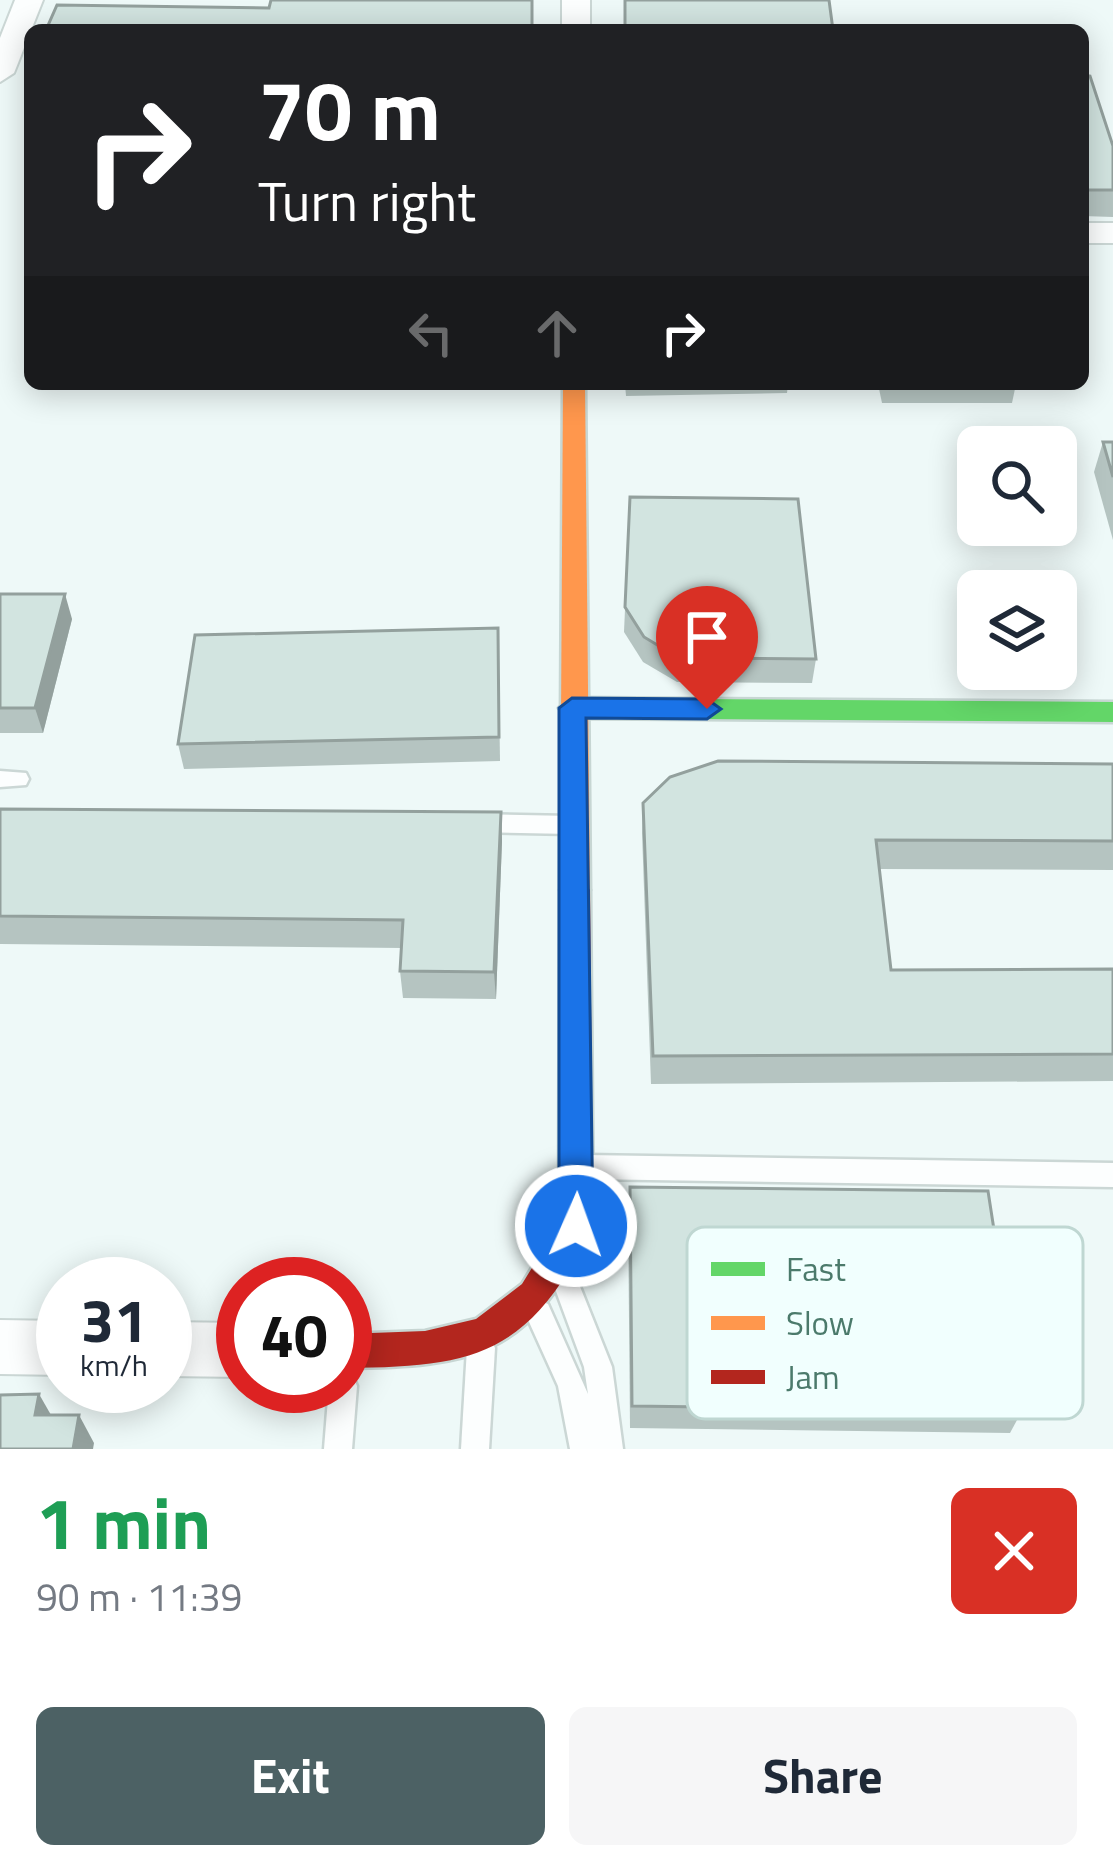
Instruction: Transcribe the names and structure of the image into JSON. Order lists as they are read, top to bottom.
{
  "legend": ["Fast", "Slow", "Jam"],
  "page": {
    "turn": ["70 m", "Turn right"],
    "speed": "31 km/h",
    "limit": "40",
    "heading": ["1 min", "90 m · 11:39"],
    "buttons": ["Exit", "Share"]
  }
}
